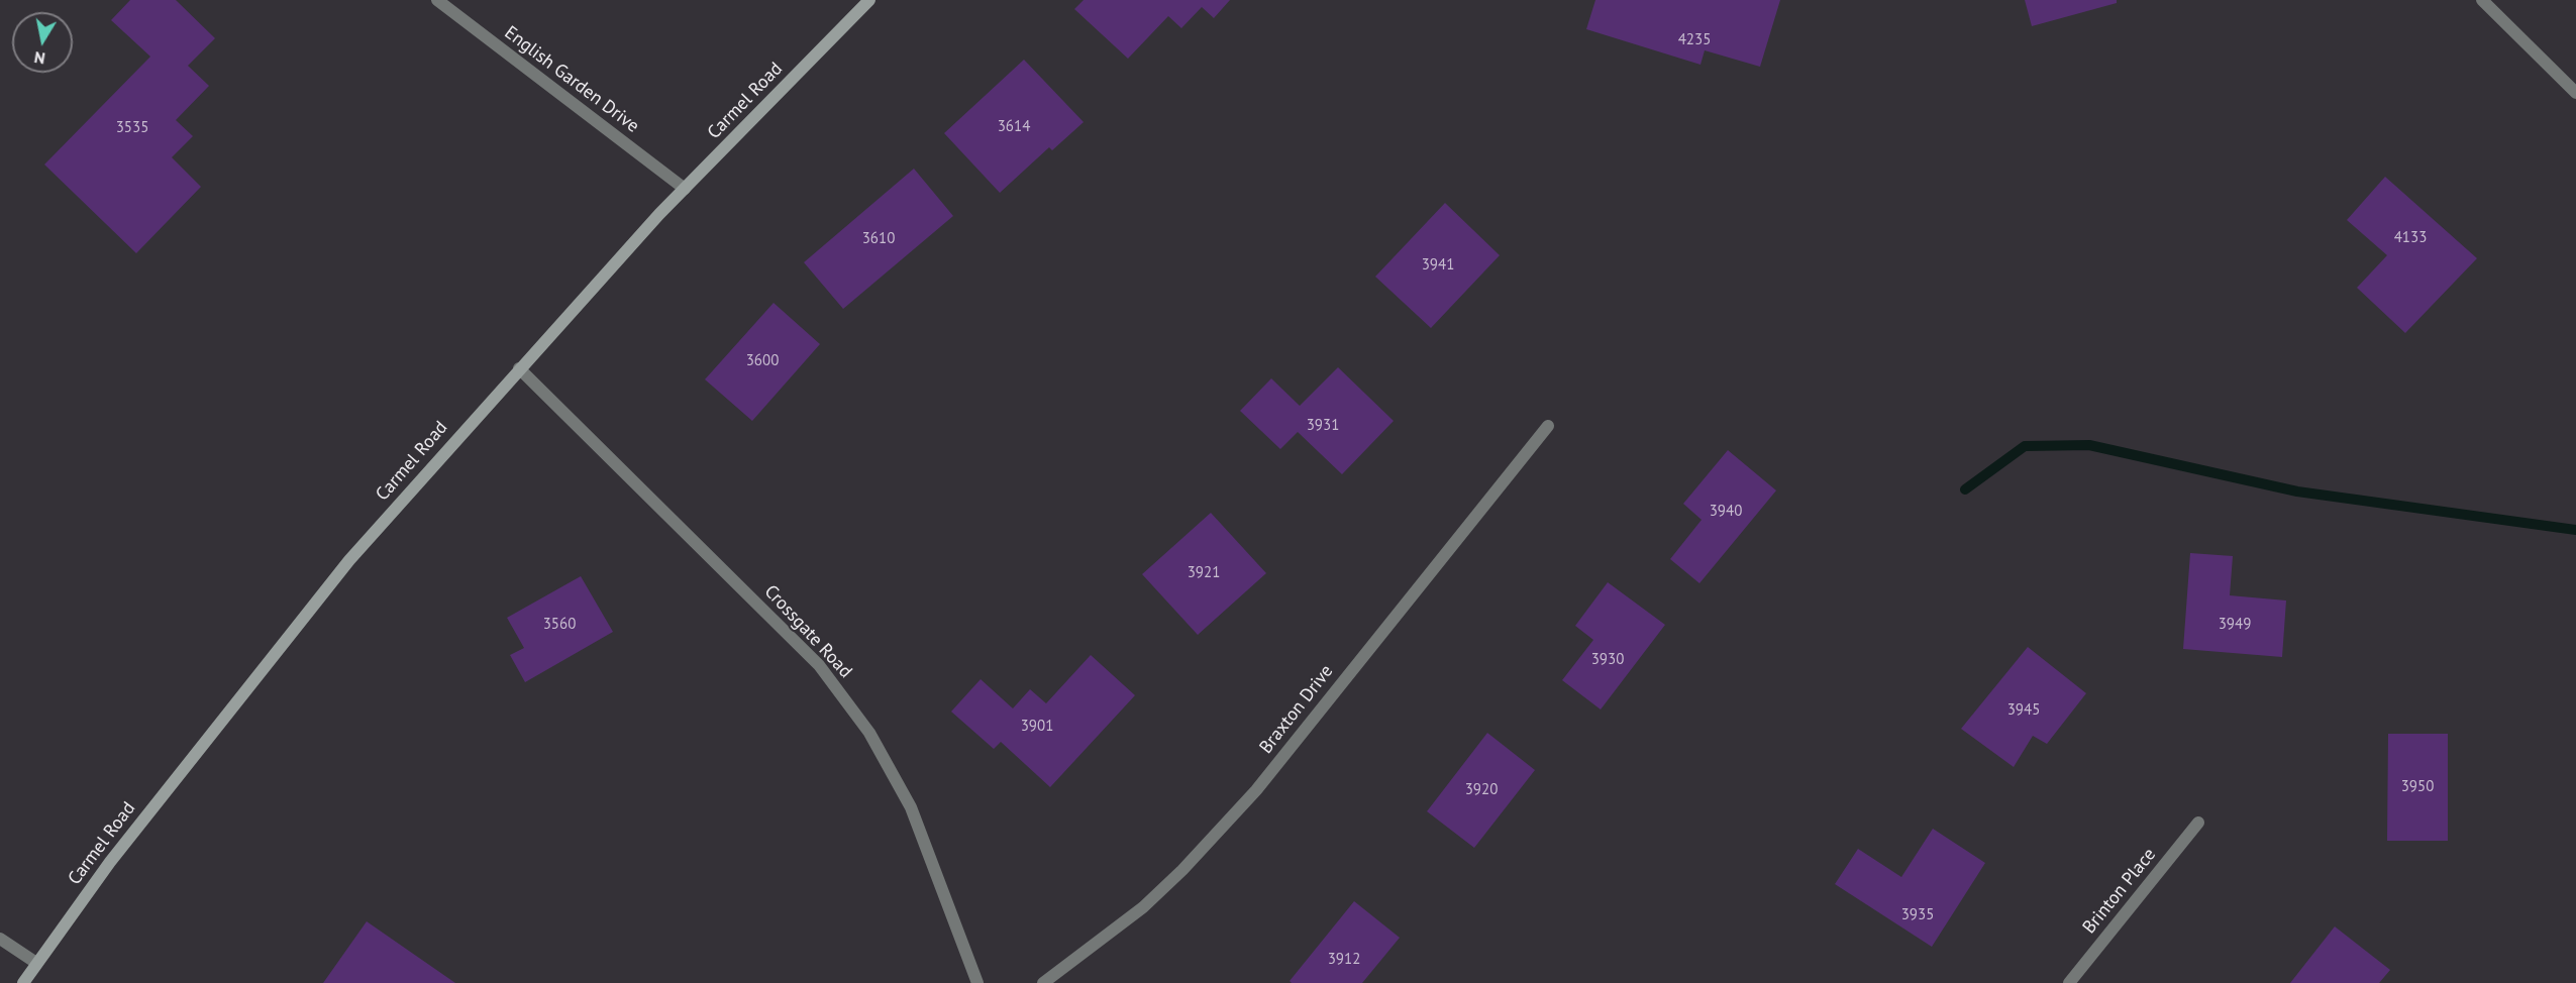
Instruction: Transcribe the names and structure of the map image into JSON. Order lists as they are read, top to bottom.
{
  "streets": {
    "main road": ["Carmel Road"],
    "street": [
      "English Garden Drive",
      "Crossgate Road",
      "Braxton Drive",
      "Brinton Place"
    ]
  },
  "crossings": [
    ["English Garden Drive", "Carmel Road"],
    ["Carmel Road", "Crossgate Road"]
  ],
  "house_numbers": [
    "4235",
    "3614",
    "3535",
    "4133",
    "3610",
    "3941",
    "3600",
    "3931",
    "3940",
    "3921",
    "3560",
    "3949",
    "3930",
    "3945",
    "3901",
    "3950",
    "3920",
    "3935",
    "3912"
  ],
  "north": "bottom"
}
